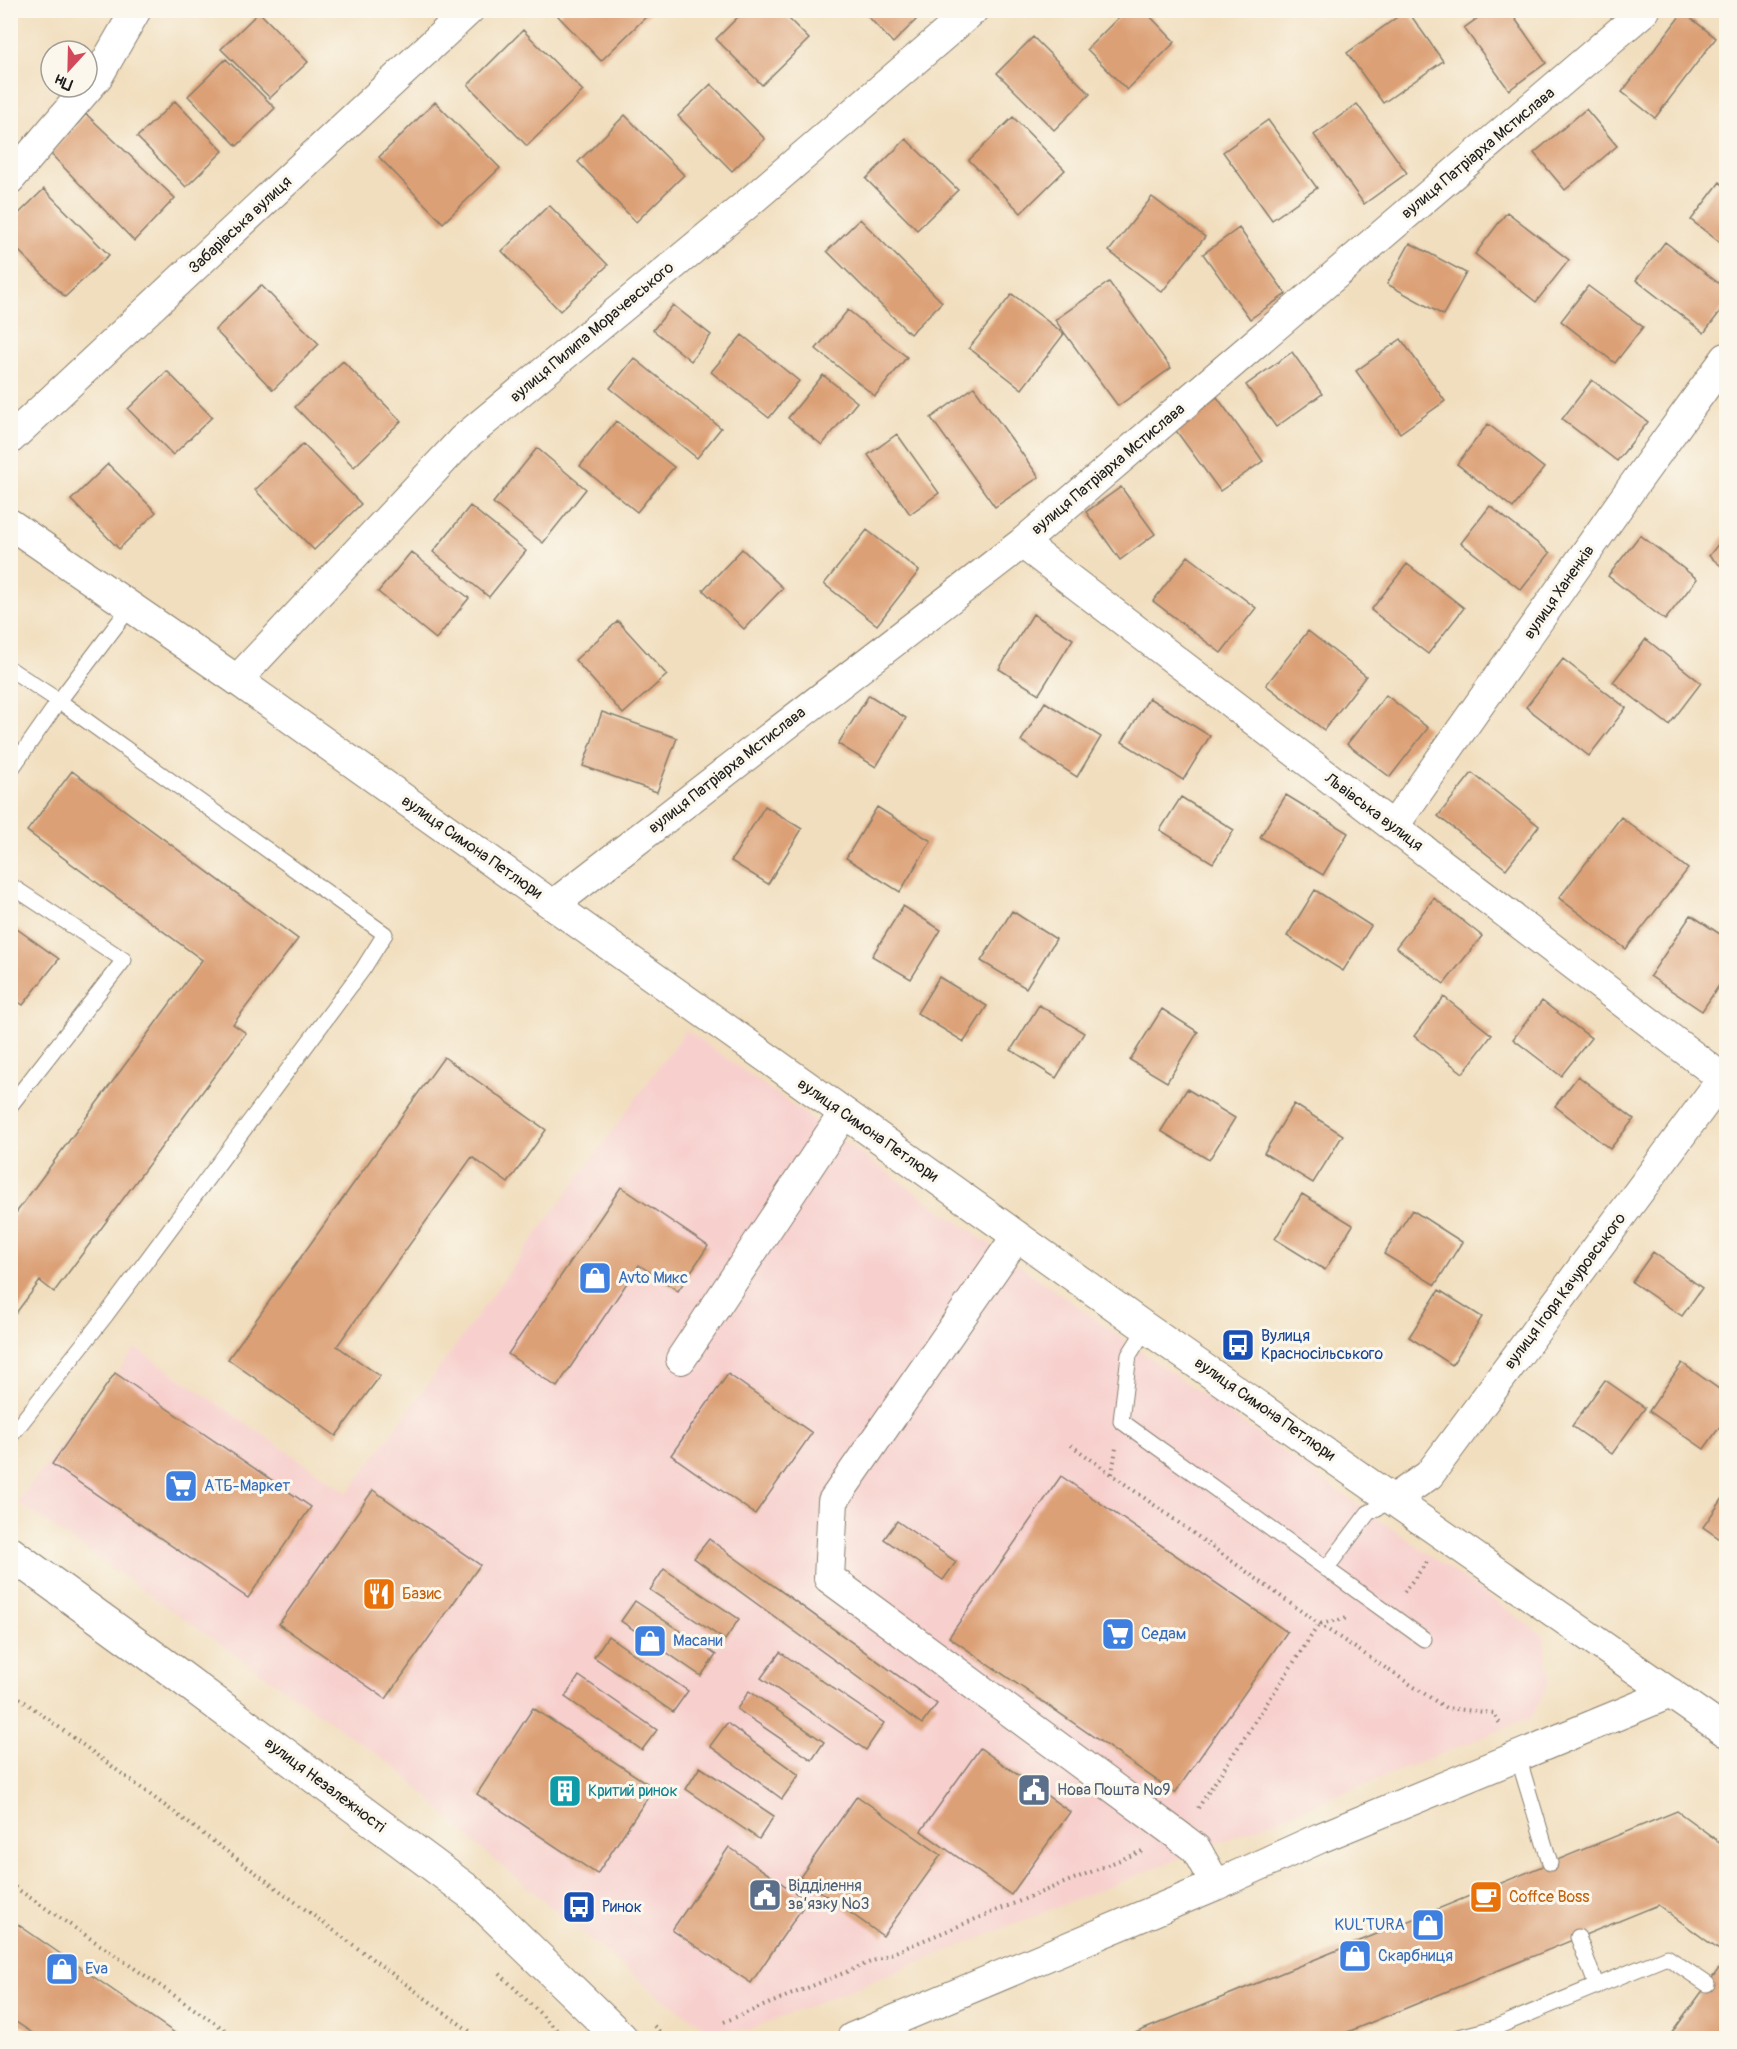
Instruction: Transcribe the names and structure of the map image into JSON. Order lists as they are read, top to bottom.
{
  "streets": {
    "street": [
      "вулиця Патріарха Мстислава",
      "Забарівська вулиця",
      "вулиця Пилипа Морачевського",
      "вулиця Ханенків",
      "Львівська вулиця",
      "вулиця Симона Петлюри",
      "вулиця Ігоря Качуровського",
      "вулиця Незалежності"
    ]
  },
  "crossings": [
    ["вулиця Патріарха Мстислава", "Львівська вулиця"],
    ["вулиця Патріарха Мстислава", "вулиця Симона Петлюри"],
    ["вулиця Пилипа Морачевського", "вулиця Симона Петлюри"],
    ["вулиця Ханенків", "Львівська вулиця"],
    ["Львівська вулиця", "вулиця Ігоря Качуровського"],
    ["вулиця Симона Петлюри", "вулиця Ігоря Качуровського"]
  ],
  "places": {
    "shop": [
      "Avto Микс",
      "Масани",
      "KUL’TURA",
      "Скарбниця",
      "Eva"
    ],
    "bus stop": ["Вулиця Красносільського", "Ринок"],
    "supermarket": ["АТБ-Маркет", "Седам"],
    "restaurant": ["Базис"],
    "public building": ["Нова Пошта №9", "Відділення зв’язку №3"],
    "building": ["Критий ринок"],
    "cafe": ["Coffce Boss"]
  },
  "north": "bottom"
}
